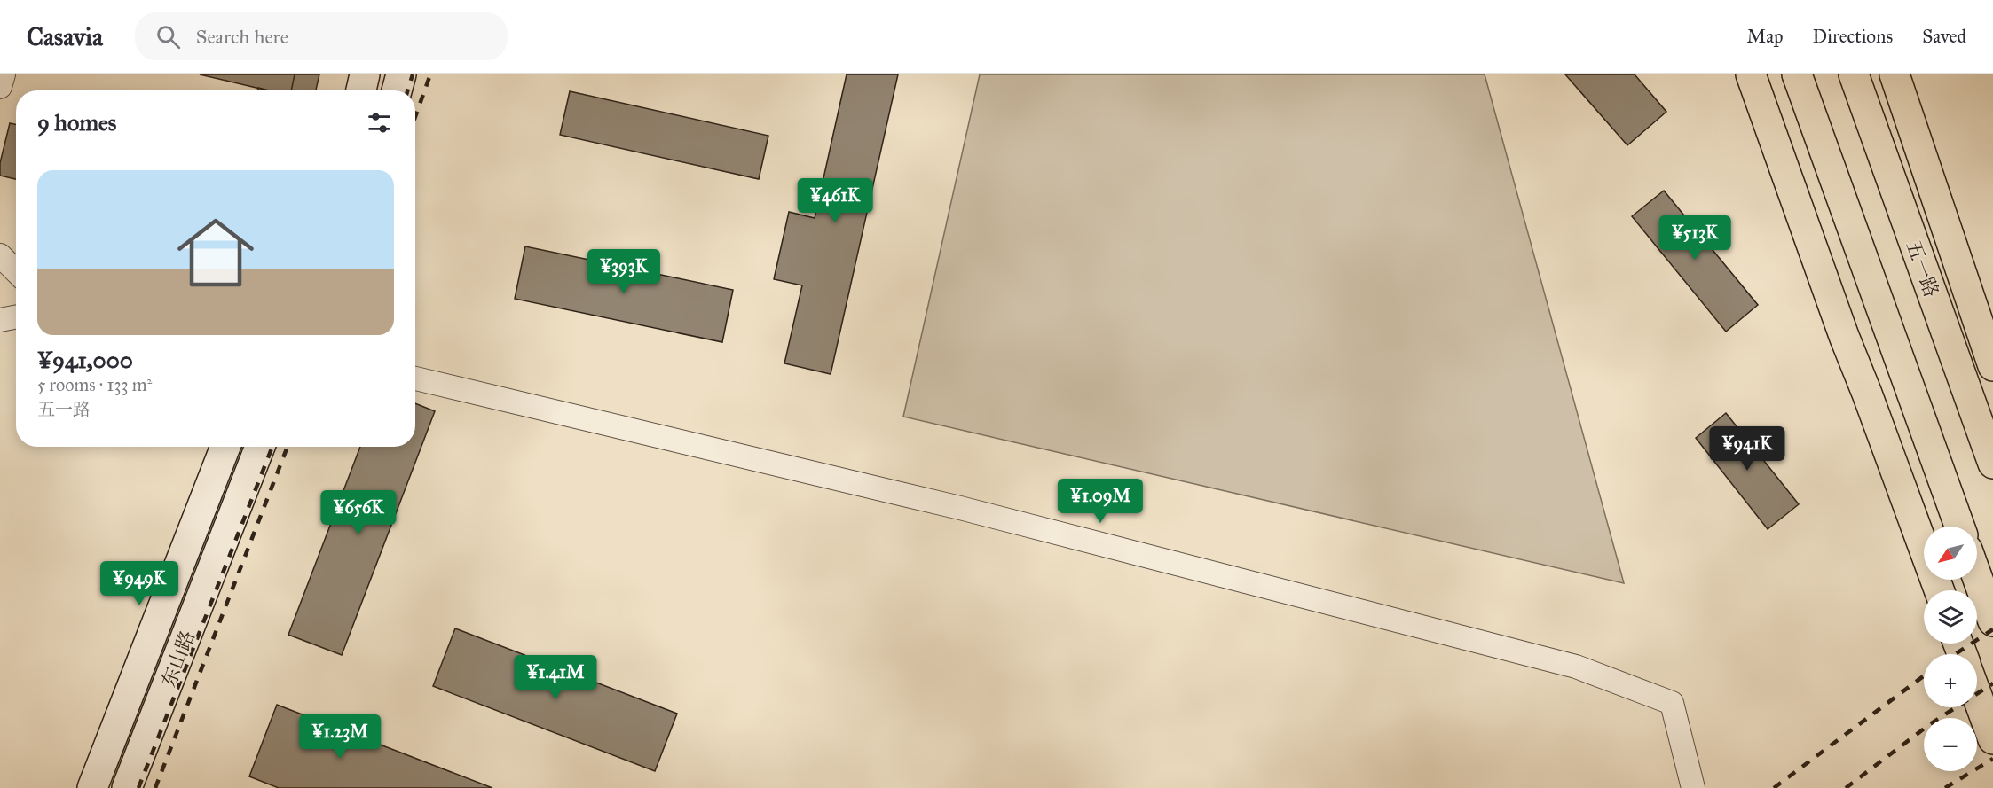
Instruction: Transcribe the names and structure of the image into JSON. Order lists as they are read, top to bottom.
{
  "streets": {
    "main road": ["五一路", "东山路"]
  },
  "north": "bottom left",
  "page": {
    "header": "Casavia",
    "search": "Search here",
    "nav": ["Map", "Directions", "Saved"],
    "heading": "9 homes",
    "list": [
      {
        "name": "¥941,000",
        "note": "5 rooms · 133 m² · 五一路"
      }
    ],
    "price": [
      "¥461K",
      "¥513K",
      "¥393K",
      "¥941K",
      "¥1.09M",
      "¥656K",
      "¥949K",
      "¥1.41M",
      "¥1.23M"
    ],
    "map_buttons": ["+", "−"]
  }
}
